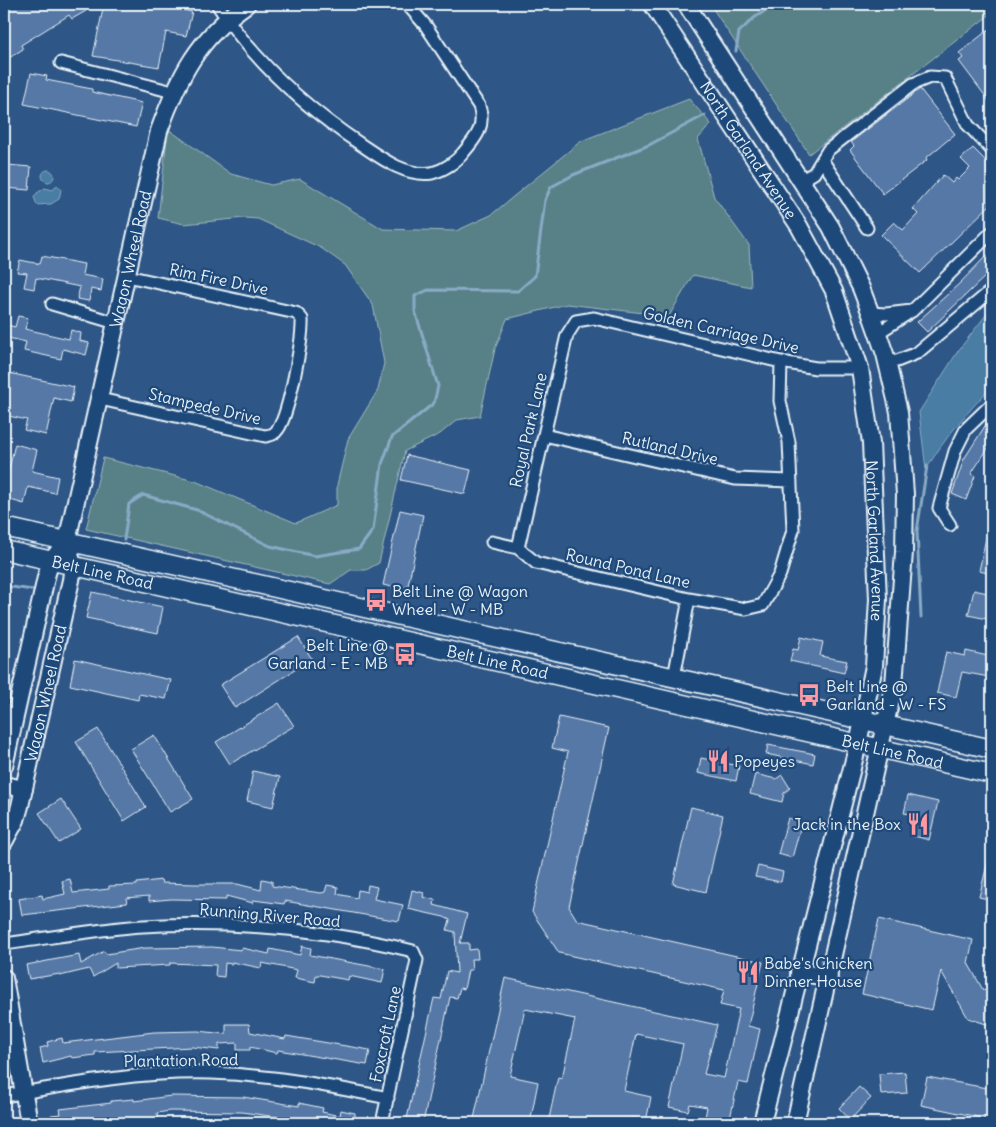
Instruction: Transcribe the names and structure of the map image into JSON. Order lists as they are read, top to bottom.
{
  "streets": {
    "main road": ["North Garland Avenue", "Wagon Wheel Road", "Belt Line Road"],
    "street": [
      "Rim Fire Drive",
      "Golden Carriage Drive",
      "Stampede Drive",
      "Royal Park Lane",
      "Rutland Drive",
      "Round Pond Lane",
      "Running River Road",
      "Foxcroft Lane",
      "Plantation Road"
    ]
  },
  "crossings": [
    ["North Garland Avenue", "Golden Carriage Drive"],
    ["North Garland Avenue", "Belt Line Road"],
    ["Wagon Wheel Road", "Rim Fire Drive"],
    ["Wagon Wheel Road", "Stampede Drive"],
    ["Wagon Wheel Road", "Belt Line Road"],
    ["Rim Fire Drive", "Stampede Drive"],
    ["Golden Carriage Drive", "Royal Park Lane"],
    ["Royal Park Lane", "Rutland Drive"],
    ["Royal Park Lane", "Round Pond Lane"],
    ["Rutland Drive", "Round Pond Lane"],
    ["Running River Road", "Foxcroft Lane"],
    ["Foxcroft Lane", "Plantation Road"]
  ],
  "places": {
    "bus stop": ["Belt Line @ Wagon Wheel - W - MB", "Belt Line @ Garland - E - MB", "Belt Line @ Garland - W - FS"],
    "restaurant": ["Popeyes", "Jack in the Box", "Babe's Chicken Dinner House"]
  }
}
